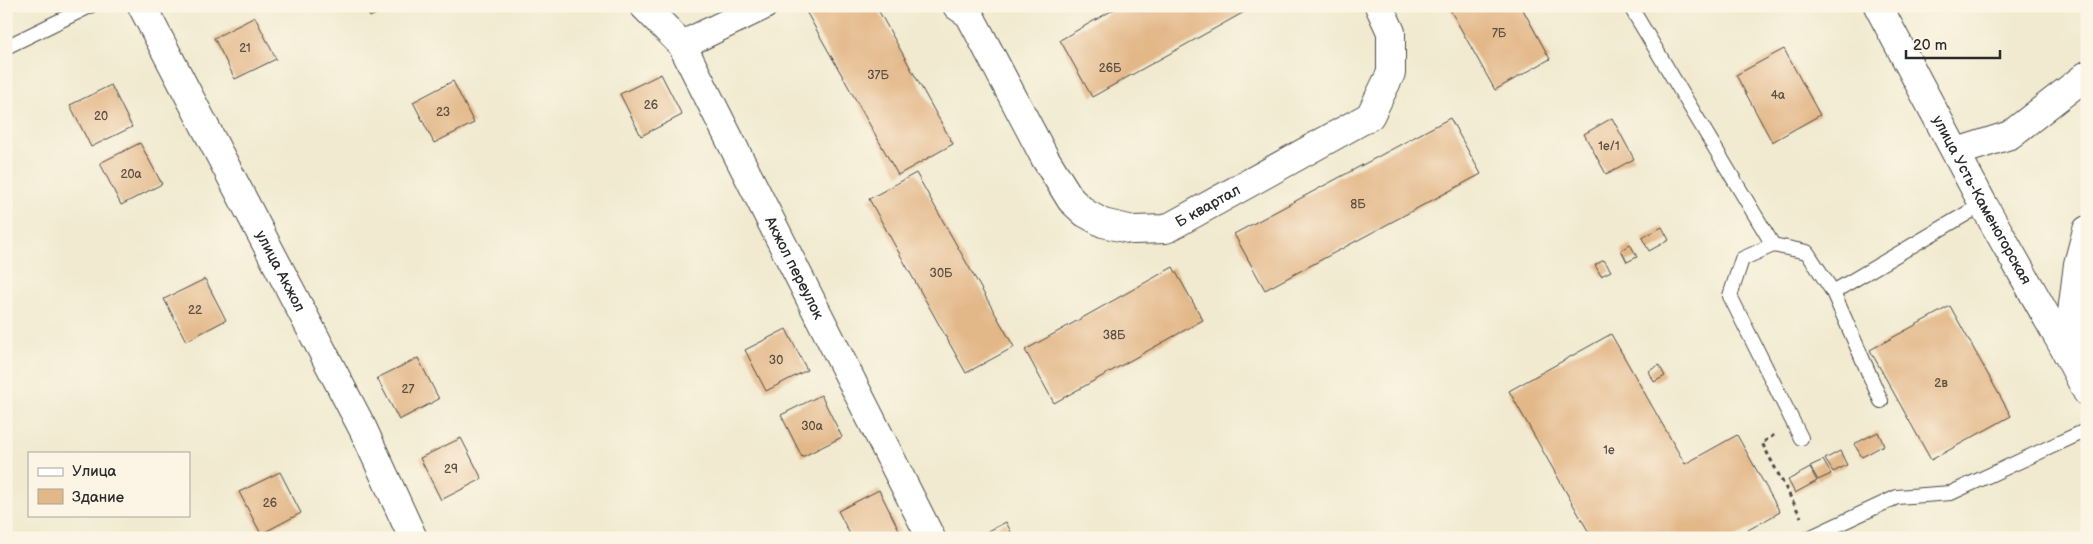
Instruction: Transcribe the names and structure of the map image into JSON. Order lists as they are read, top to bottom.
{
  "streets": {
    "street": [
      "улица Усть-Каменогорская",
      "Б квартал",
      "Акжол переулок",
      "улица Акжол"
    ]
  },
  "house_numbers": [
    "7Б",
    "21",
    "26Б",
    "37Б",
    "4а",
    "26",
    "23",
    "20",
    "1е/1",
    "20а",
    "8Б",
    "30Б",
    "22",
    "38Б",
    "30",
    "2в",
    "27",
    "30а",
    "1е",
    "29",
    "26"
  ],
  "legend": ["Улица", "Здание"],
  "scale_bar": "20 m"
}
